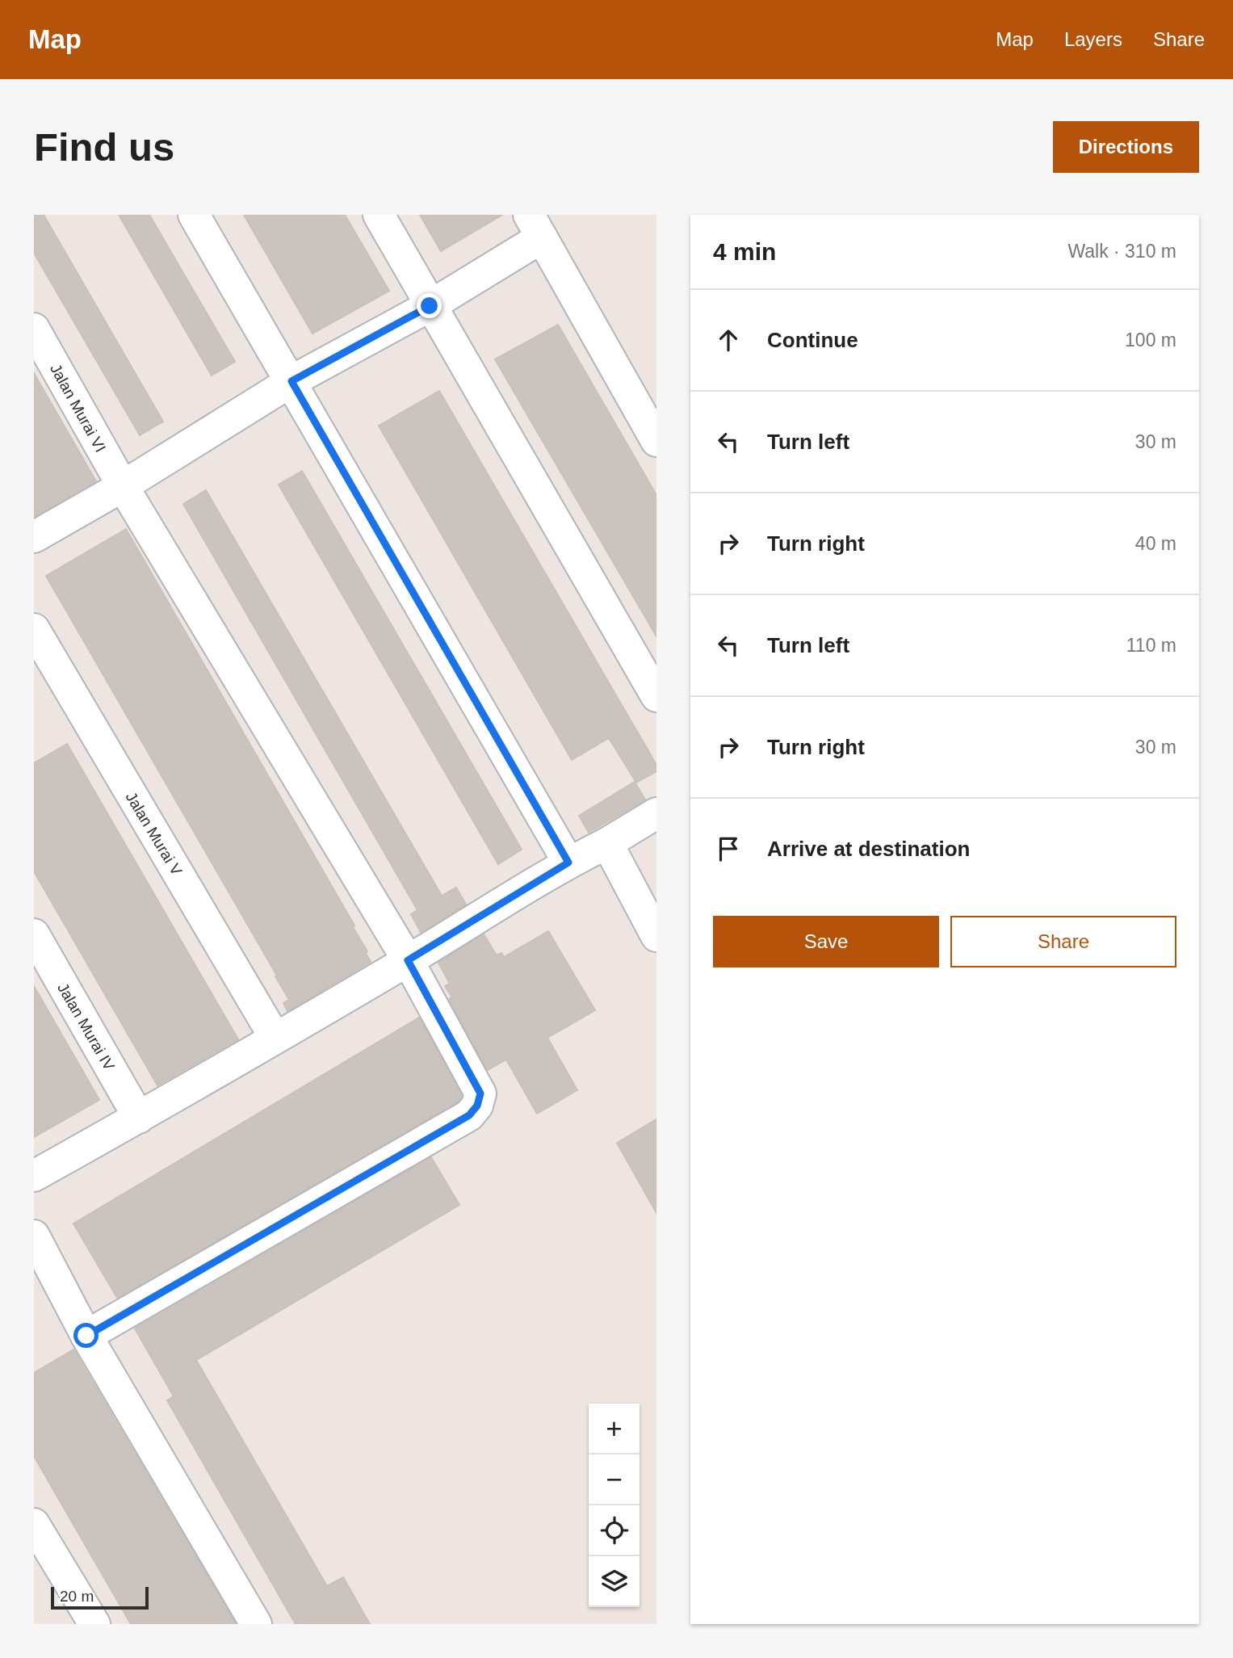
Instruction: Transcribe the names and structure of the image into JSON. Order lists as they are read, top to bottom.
{
  "streets": {
    "street": ["Jalan Murai VI", "Jalan Murai V", "Jalan Murai IV"]
  },
  "scale_bar": "20 m",
  "page": {
    "header": "Map",
    "nav": ["Map", "Layers", "Share"],
    "buttons": [
      "Directions",
      ["Save", "Share"]
    ],
    "title": "Find us",
    "heading": ["4 min", "Walk · 310 m"],
    "list": [
      ["Continue", "100 m"],
      ["Turn left", "30 m"],
      ["Turn right", "40 m"],
      ["Turn left", "110 m"],
      ["Turn right", "30 m"],
      "Arrive at destination"
    ],
    "map_buttons": ["+", "−"],
    "scale": "20 m"
  }
}
